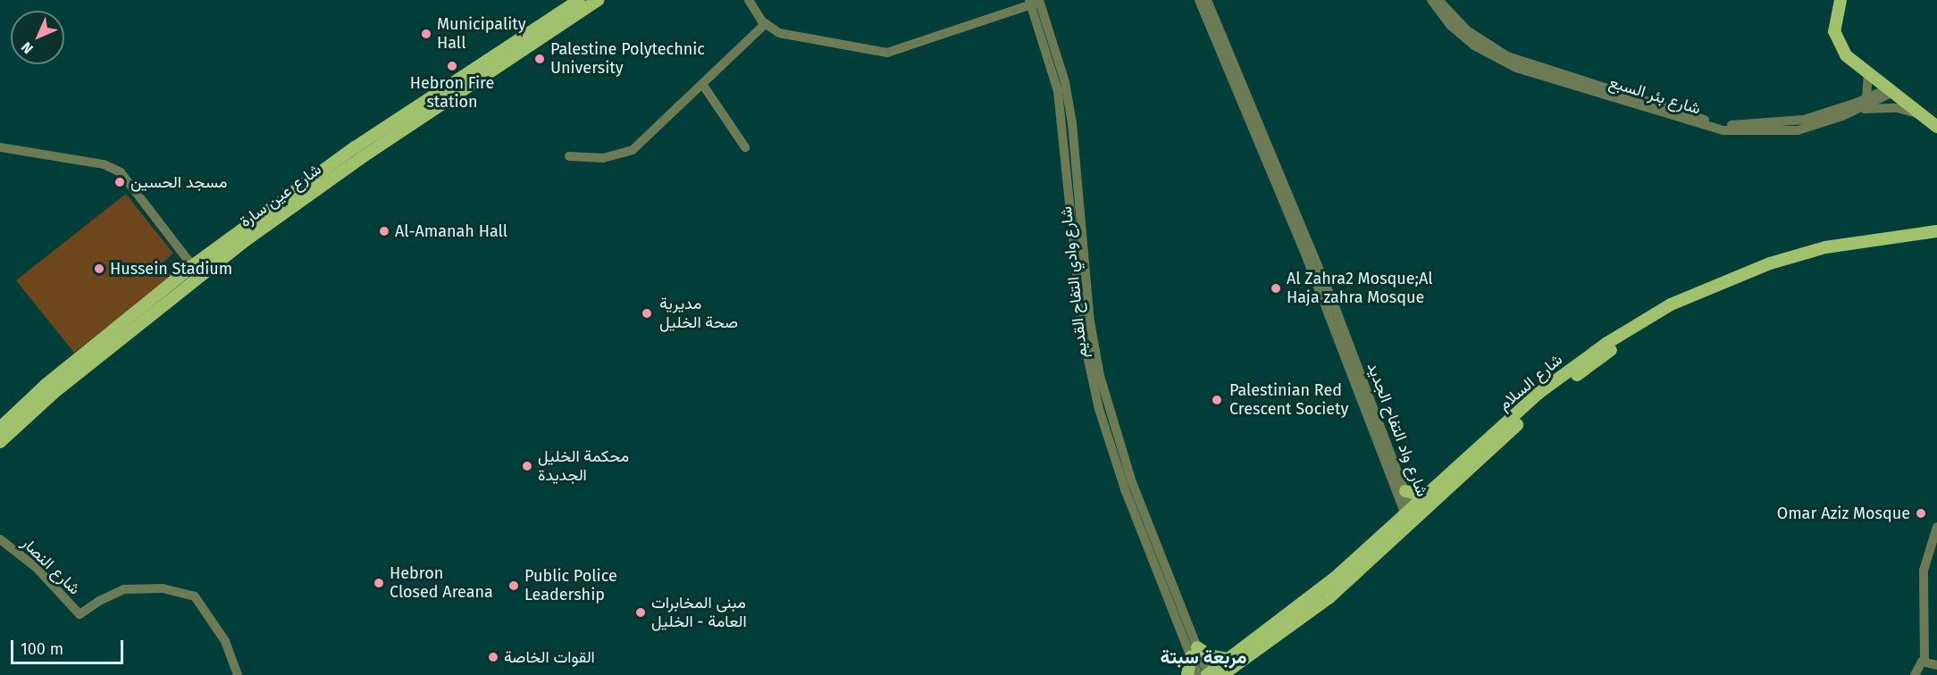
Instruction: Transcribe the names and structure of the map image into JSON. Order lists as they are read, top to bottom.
{
  "streets": {
    "main road": ["شارع عين سارة", "شارع السلام"],
    "street": [
      "شارع بئر السبع",
      "شارع وادي التفاح القديم",
      "شارع واد التفاح الجديد",
      "شارع النصار"
    ]
  },
  "crossings": [
    ["شارع وادي التفاح القديم", "شارع السلام"],
    ["شارع السلام", "شارع واد التفاح الجديد"]
  ],
  "districts": ["مربعة سبتة"],
  "places": [
    "Municipality Hall",
    "Palestine Polytechnic University",
    "Hebron Fire station",
    "مسجد الحسين",
    "Al-Amanah Hall",
    "Hussein Stadium",
    "Al Zahra2 Mosque;Al Haja zahra Mosque",
    "مديرية صحة الخليل",
    "Palestinian Red Crescent Society",
    "محكمة الخليل الجديدة",
    "Omar Aziz Mosque",
    "Hebron Closed Areana",
    "Public Police Leadership",
    "مبنى المخابرات العامة - الخليل",
    "القوات الخاصة"
  ],
  "scale_bar": "100 m",
  "north": "bottom left"
}
